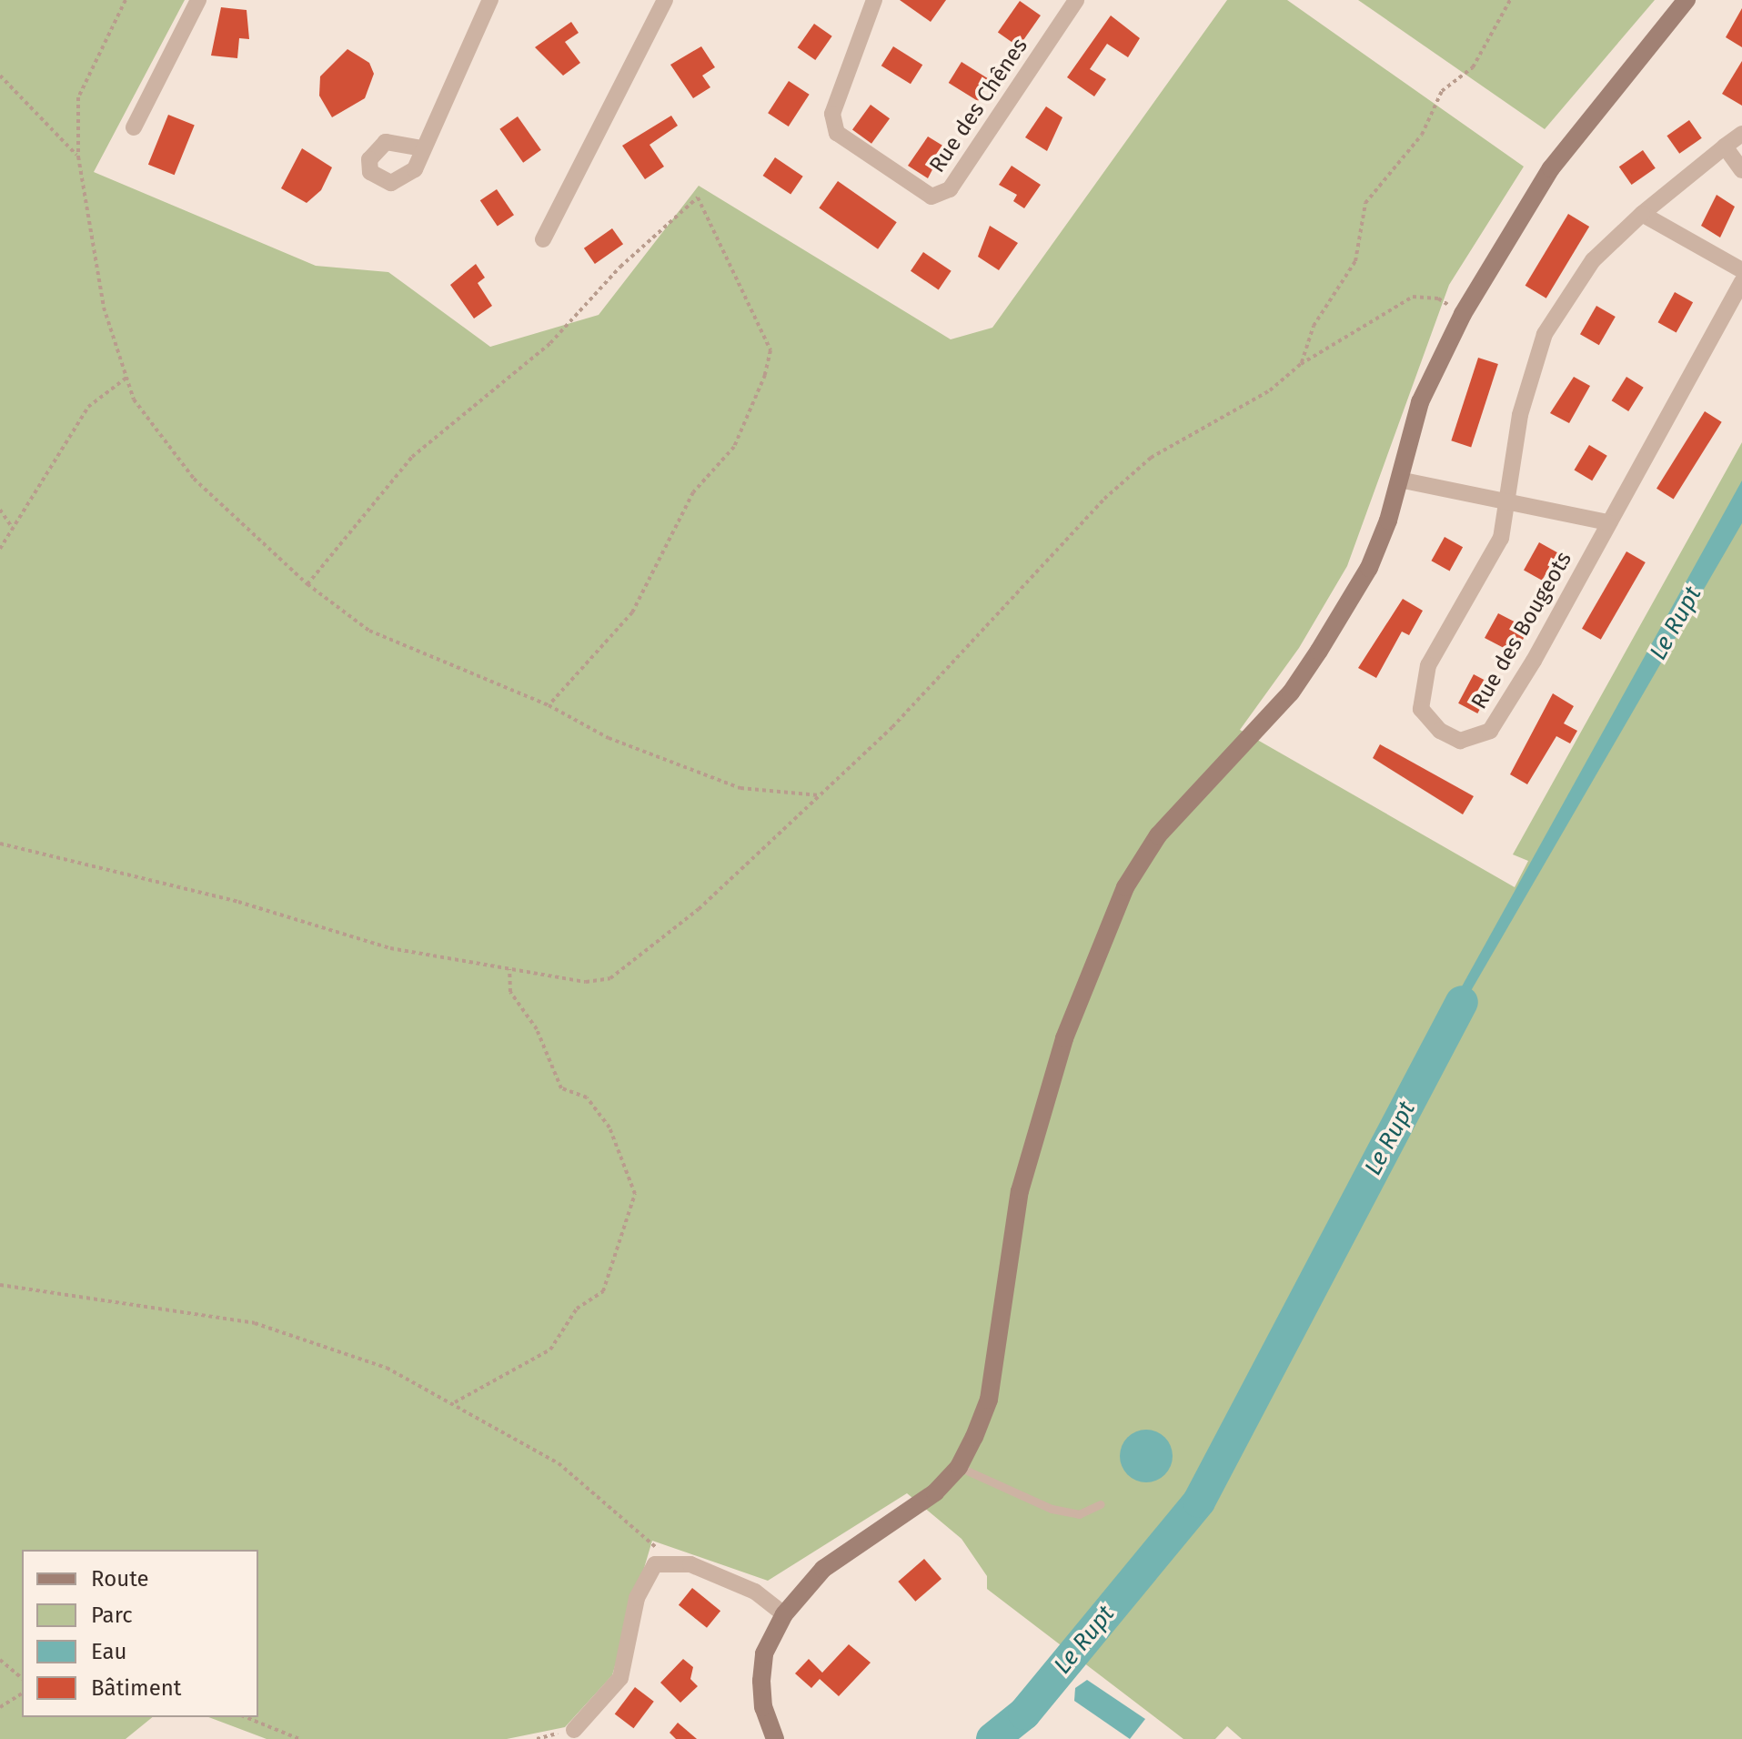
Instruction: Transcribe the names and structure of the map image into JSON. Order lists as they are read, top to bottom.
{
  "streets": {
    "street": ["Rue des Chênes", "Rue des Bougeots"]
  },
  "water": ["Le Rupt"],
  "legend": [
    "Route",
    "Parc",
    "Eau",
    "Bâtiment"
  ]
}
